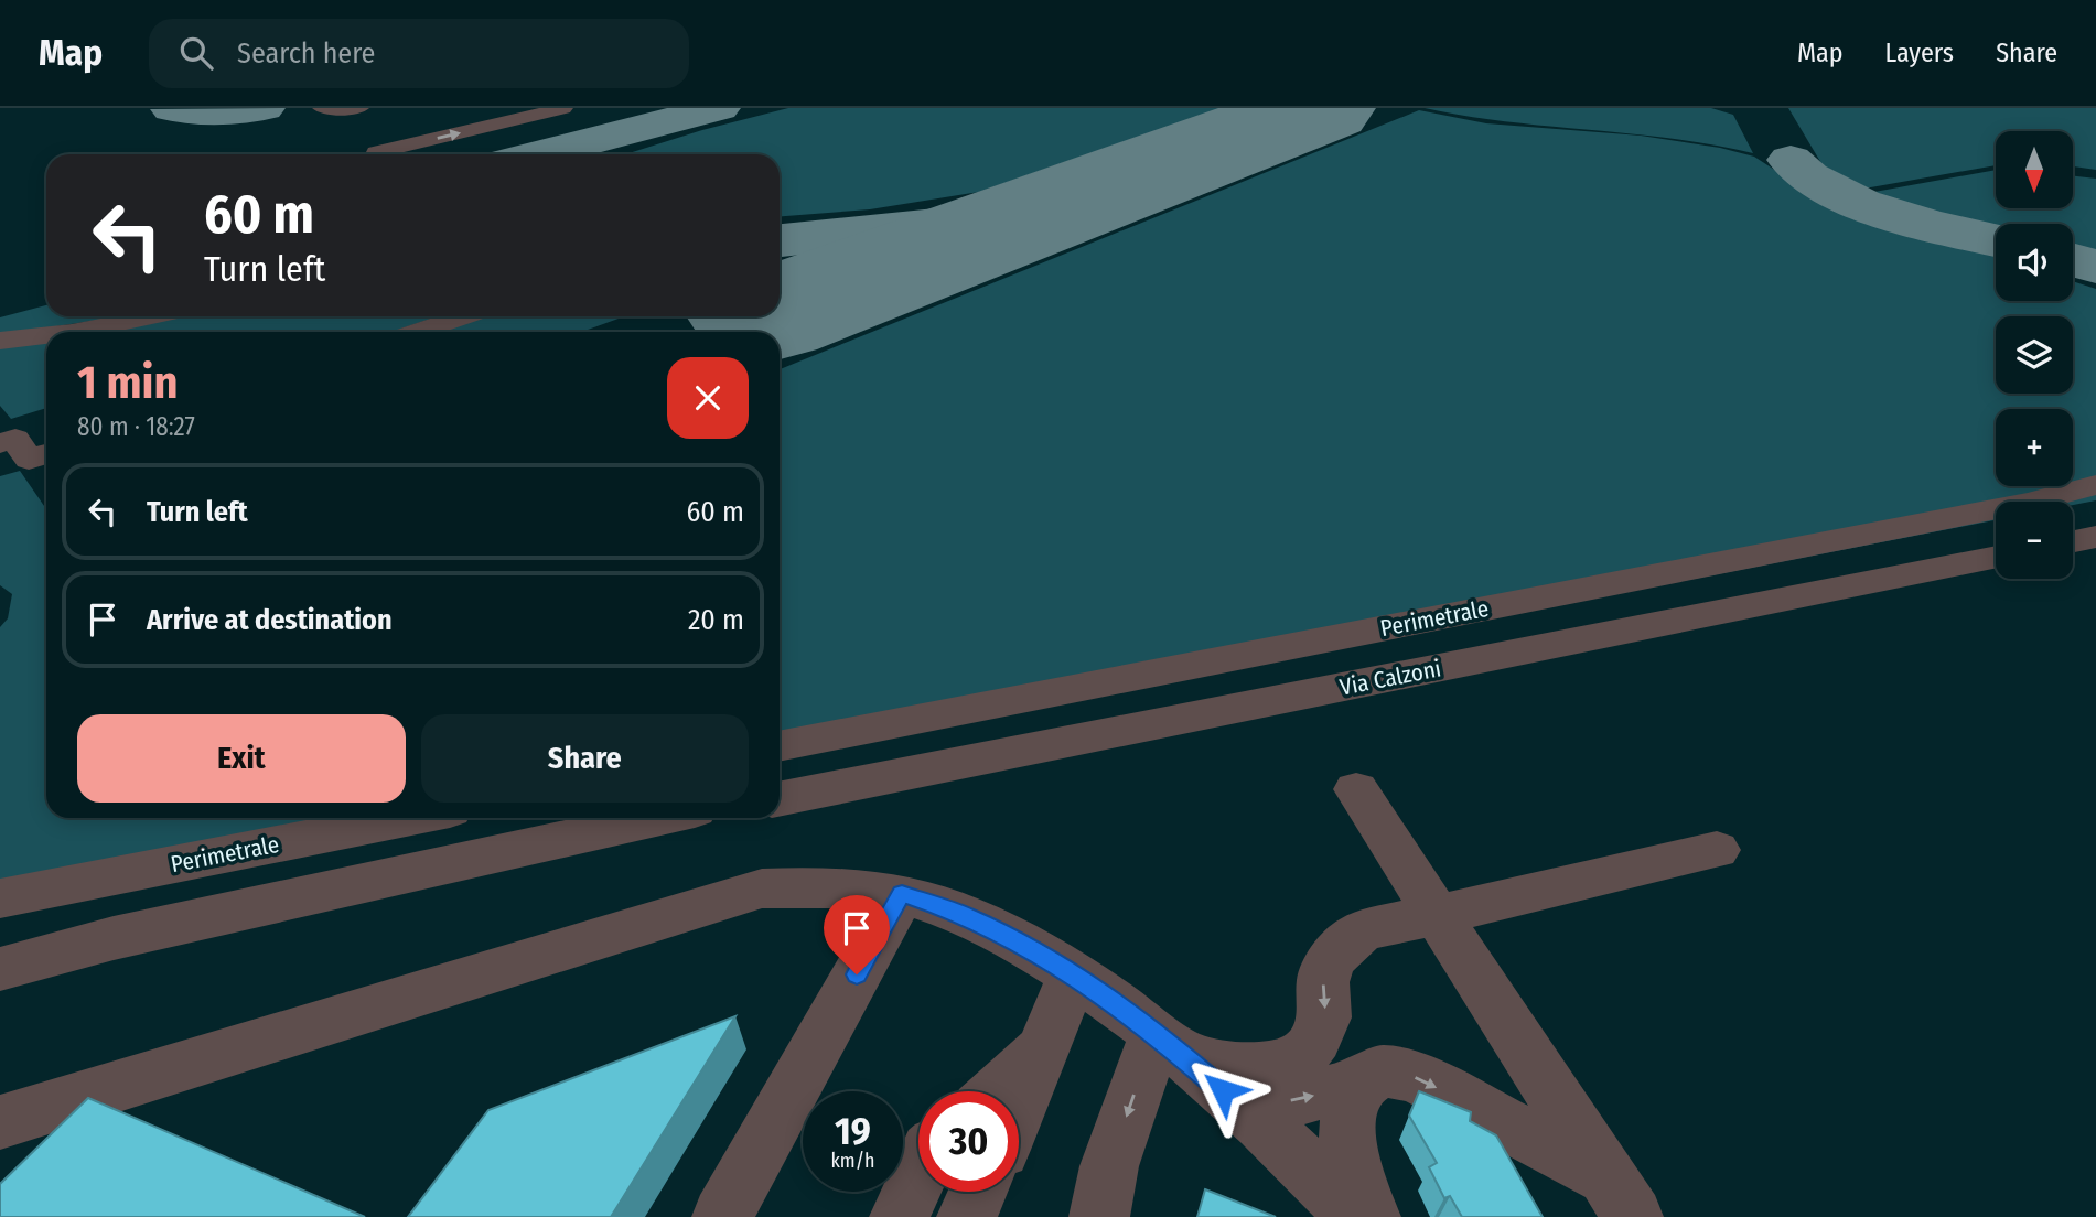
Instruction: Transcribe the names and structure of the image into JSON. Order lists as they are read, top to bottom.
{
  "streets": {
    "street": ["Perimetrale", "Via Calzoni"]
  },
  "north": "bottom",
  "page": {
    "header": "Map",
    "search": "Search here",
    "nav": ["Map", "Layers", "Share"],
    "map_buttons": ["+", "−"],
    "turn": ["60 m", "Turn left"],
    "heading": ["1 min", "80 m · 18:27"],
    "list": [
      {
        "name": "Turn left",
        "value": "60 m"
      },
      {
        "name": "Arrive at destination",
        "value": "20 m"
      }
    ],
    "buttons": ["Exit", "Share"],
    "speed": "19 km/h",
    "limit": "30"
  }
}
